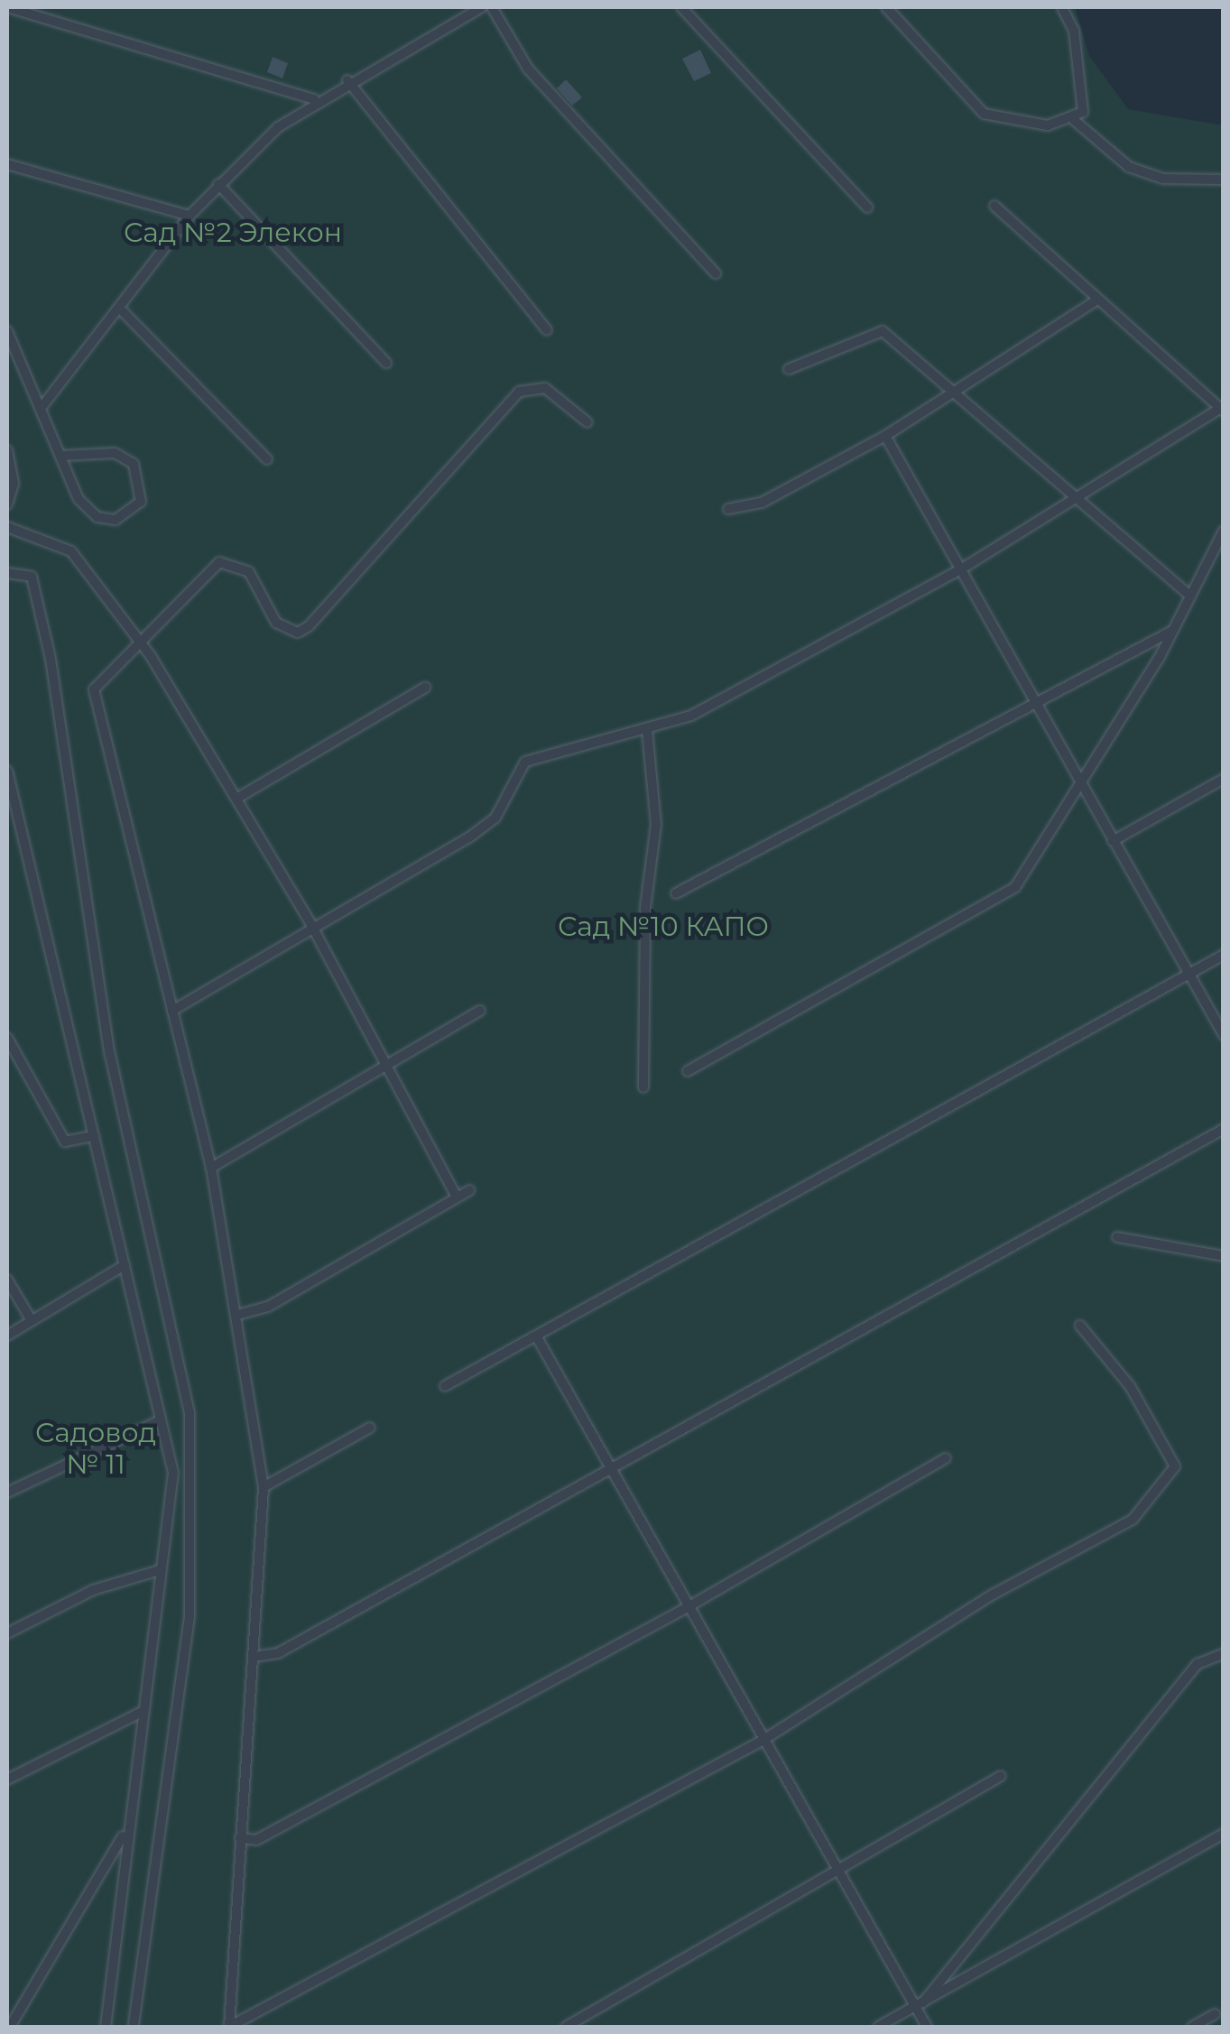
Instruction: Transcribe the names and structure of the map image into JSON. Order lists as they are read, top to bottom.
{
  "parks": ["Сад №2 Элекон", "Сад №10 КАПО", "Садовод № 11"]
}
